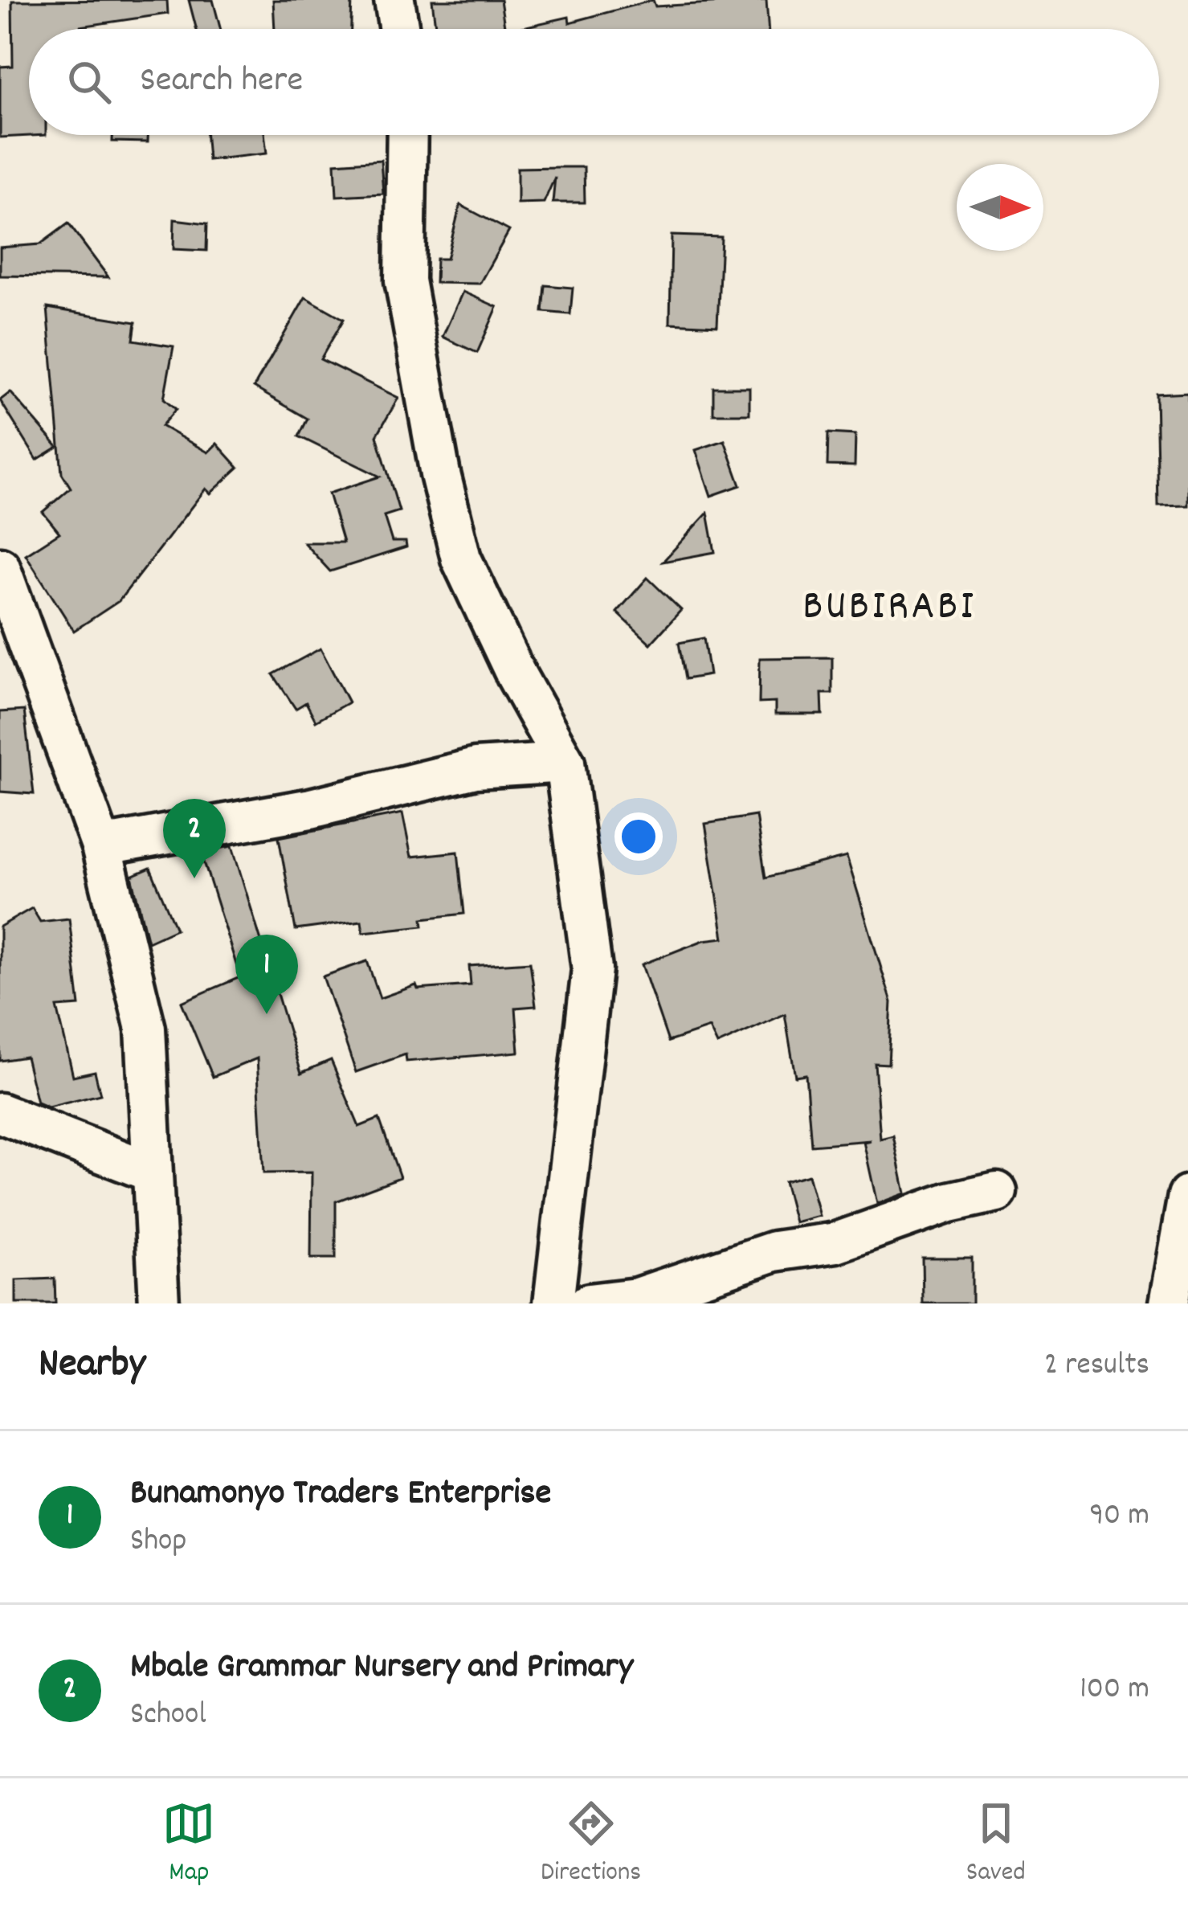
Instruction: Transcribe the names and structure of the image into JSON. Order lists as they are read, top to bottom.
{
  "districts": ["BUBIRABI"],
  "north": "right",
  "page": {
    "search": "Search here",
    "pins": ["2", "1"],
    "heading": ["Nearby", "2 results"],
    "list": [
      {
        "mark": "1",
        "name": "Bunamonyo Traders Enterprise",
        "note": "Shop",
        "value": "90 m"
      },
      {
        "mark": "2",
        "name": "Mbale Grammar Nursery and Primary",
        "note": "School",
        "value": "100 m"
      }
    ],
    "nav": ["Map", "Directions", "Saved"]
  }
}
